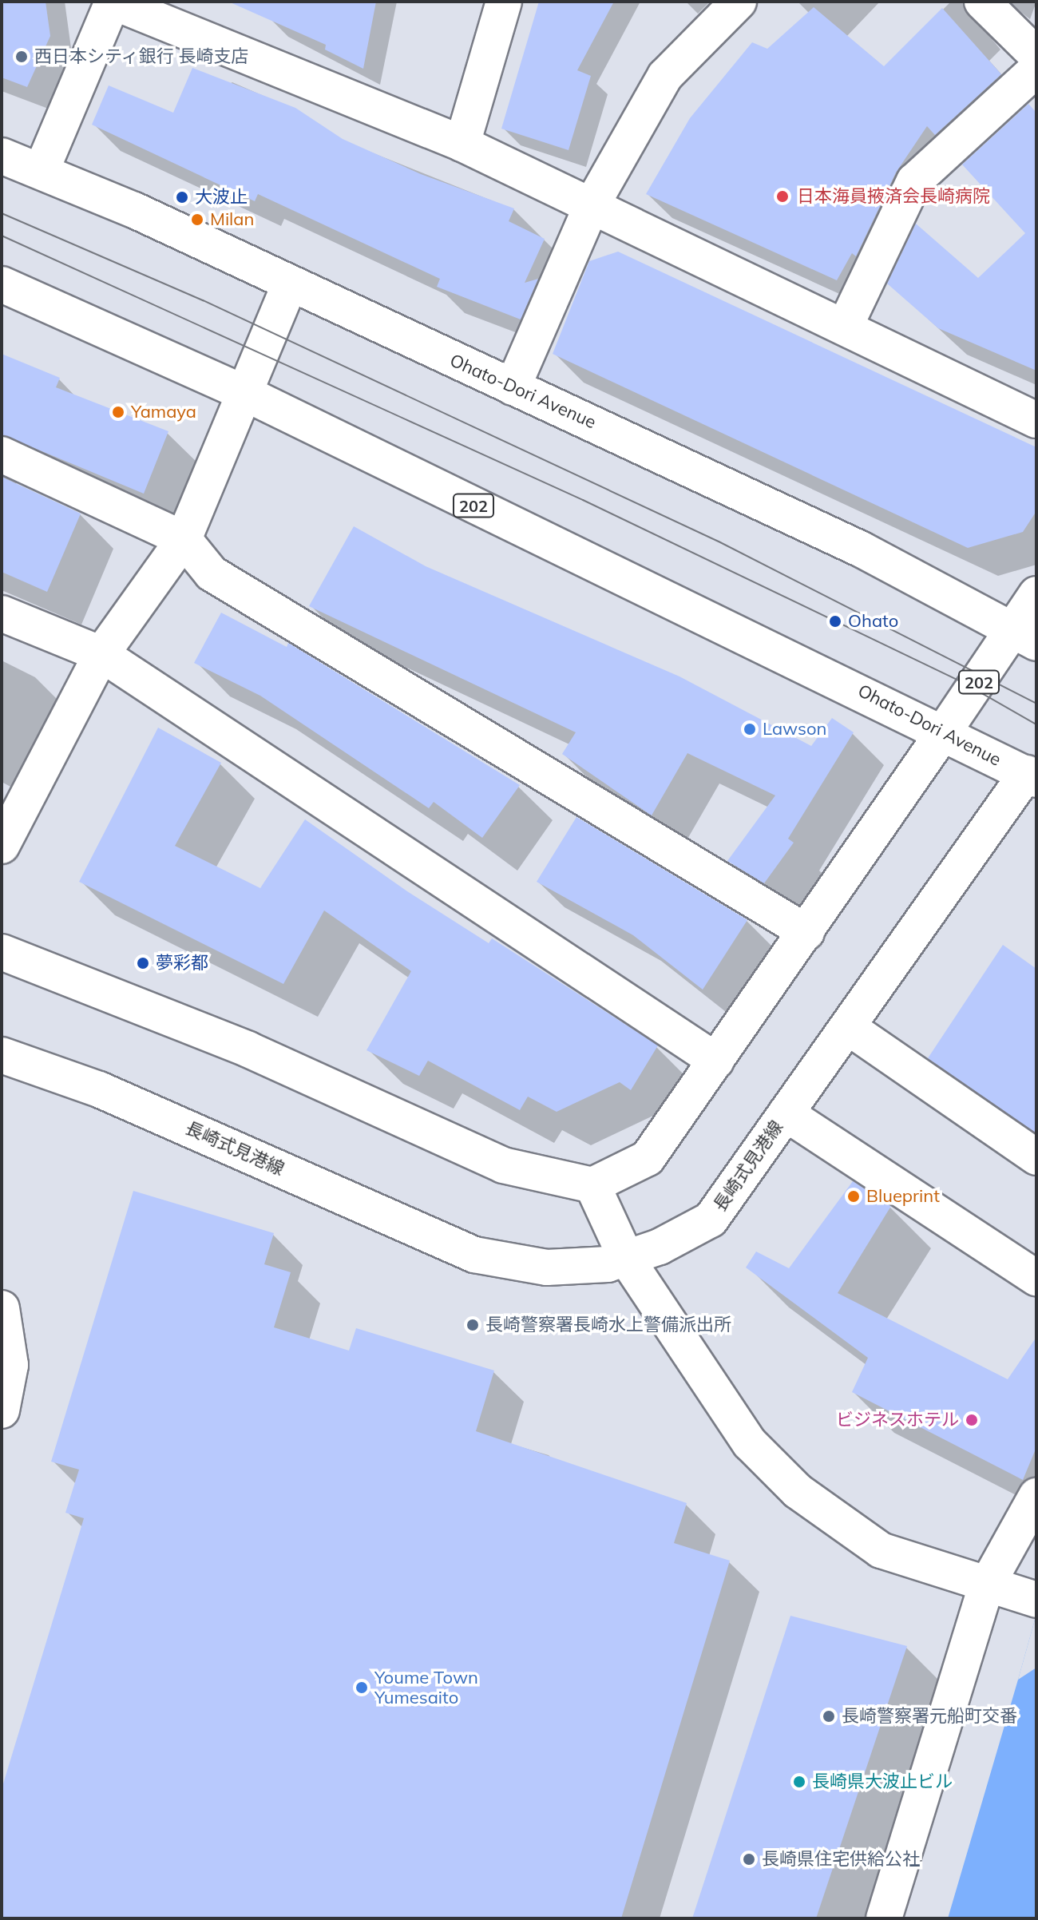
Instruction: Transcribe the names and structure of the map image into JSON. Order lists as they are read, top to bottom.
{
  "streets": {
    "main road": ["Ohato-Dori Avenue", "202", "長崎式見港線"]
  },
  "crossings": [
    ["Ohato-Dori Avenue", "202"],
    ["Ohato-Dori Avenue", "長崎式見港線"]
  ],
  "places": [
    "西日本シティ銀行 長崎支店",
    "日本海員掖済会長崎病院",
    "大波止",
    "Milan",
    "Yamaya",
    "Ohato",
    "Lawson",
    "夢彩都",
    "Blueprint",
    "長崎警察署長崎水上警備派出所",
    "ビジネスホテル",
    "Youme Town Yumesaito",
    "長崎警察署元船町交番",
    "長崎県大波止ビル",
    "長崎県住宅供給公社"
  ]
}
